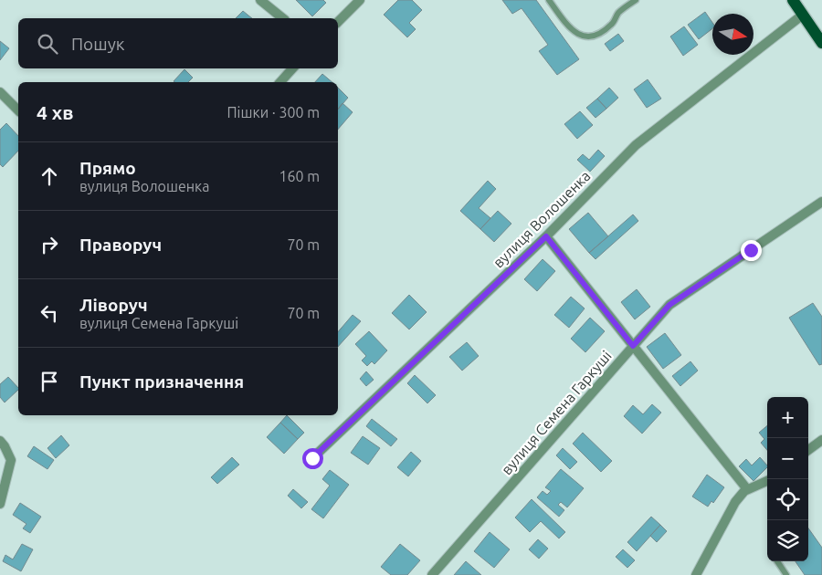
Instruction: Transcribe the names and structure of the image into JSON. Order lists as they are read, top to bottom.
{
  "streets": {
    "street": ["вулиця Волошенка", "вулиця Семена Гаркуші"]
  },
  "north": "right",
  "page": {
    "search": "Пошук",
    "heading": ["4 хв", "Пішки · 300 m"],
    "list": [
      ["Прямо", "вулиця Волошенка", "160 m"],
      ["Праворуч", "70 m"],
      ["Ліворуч", "вулиця Семена Гаркуші", "70 m"],
      "Пункт призначення"
    ],
    "map_buttons": ["+", "−"]
  }
}
